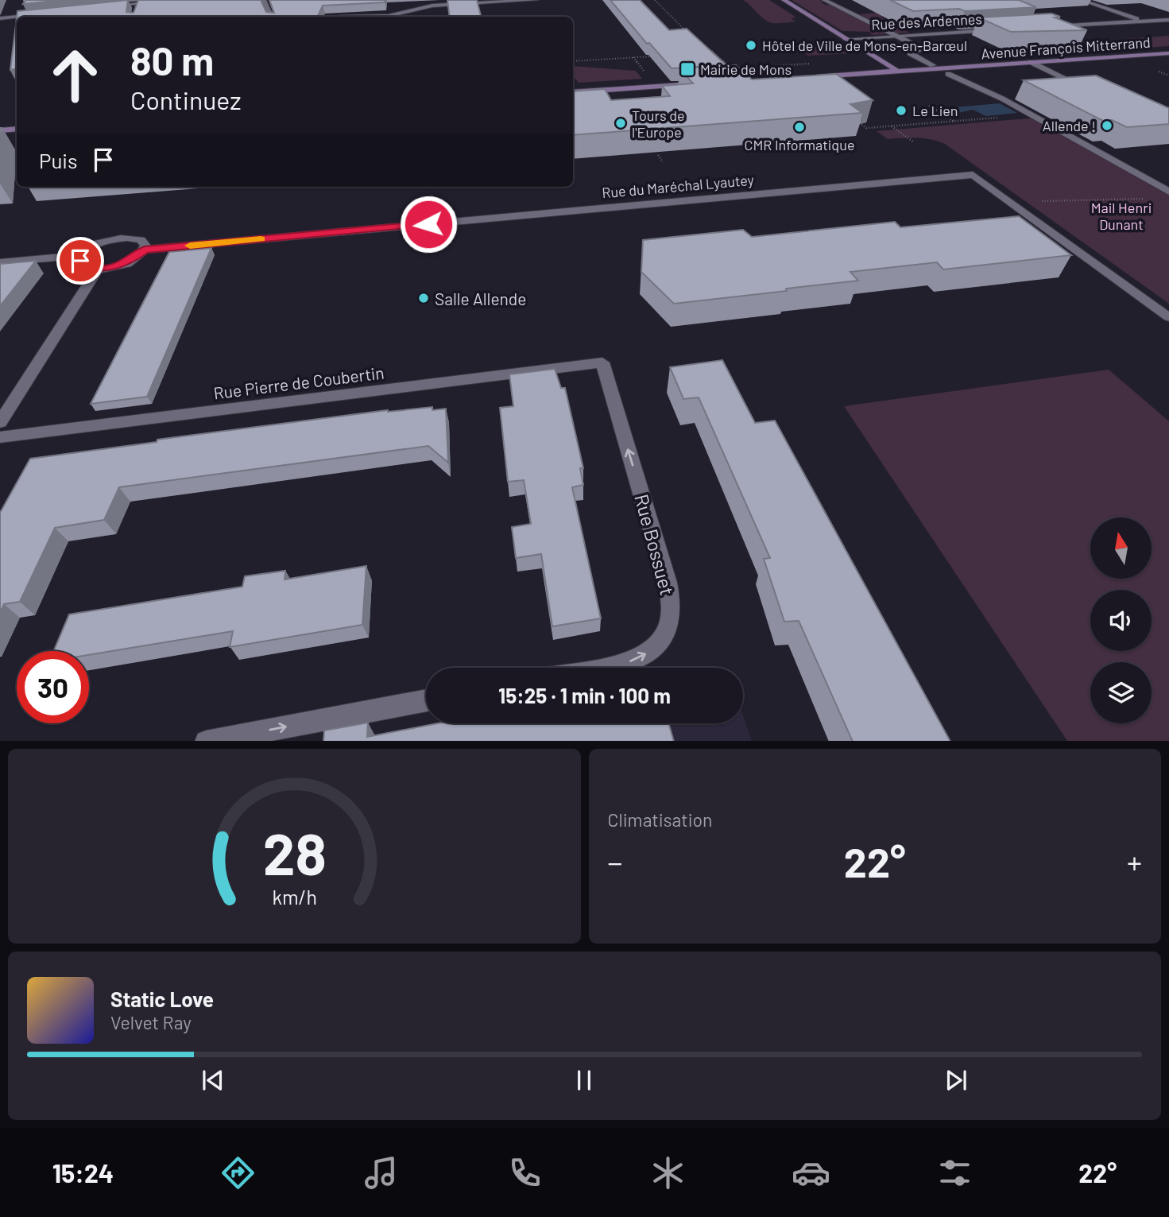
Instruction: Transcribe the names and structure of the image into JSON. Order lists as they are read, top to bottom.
{
  "streets": {
    "main road": ["Avenue François Mitterrand"],
    "street": [
      "Rue des Ardennes",
      "Rue du Maréchal Lyautey",
      "Rue Pierre de Coubertin",
      "Rue Bossuet"
    ]
  },
  "crossings": [
    ["Rue Pierre de Coubertin", "Rue Bossuet"]
  ],
  "one_way": ["Rue Bossuet"],
  "parks": ["Mail Henri Dunant"],
  "places": {
    "other": [
      "Hôtel de Ville de Mons-en-Barœul",
      "Le Lien",
      "Tours de l'Europe",
      "Allende !",
      "CMR Informatique",
      "Salle Allende"
    ],
    "transit": ["Mairie de Mons"]
  },
  "north": "top",
  "page": {
    "turn": ["80 m", "Continuez"],
    "then": "Puis",
    "limit": "30",
    "trip": "15:25 · 1 min · 100 m",
    "tile": "Climatisation",
    "heat": ["−", "22°", "+"],
    "song": ["Static Love", "Velvet Ray"],
    "tabs": ["15:24", "22°"],
    "gauge": ["28", "km/h"]
  }
}
